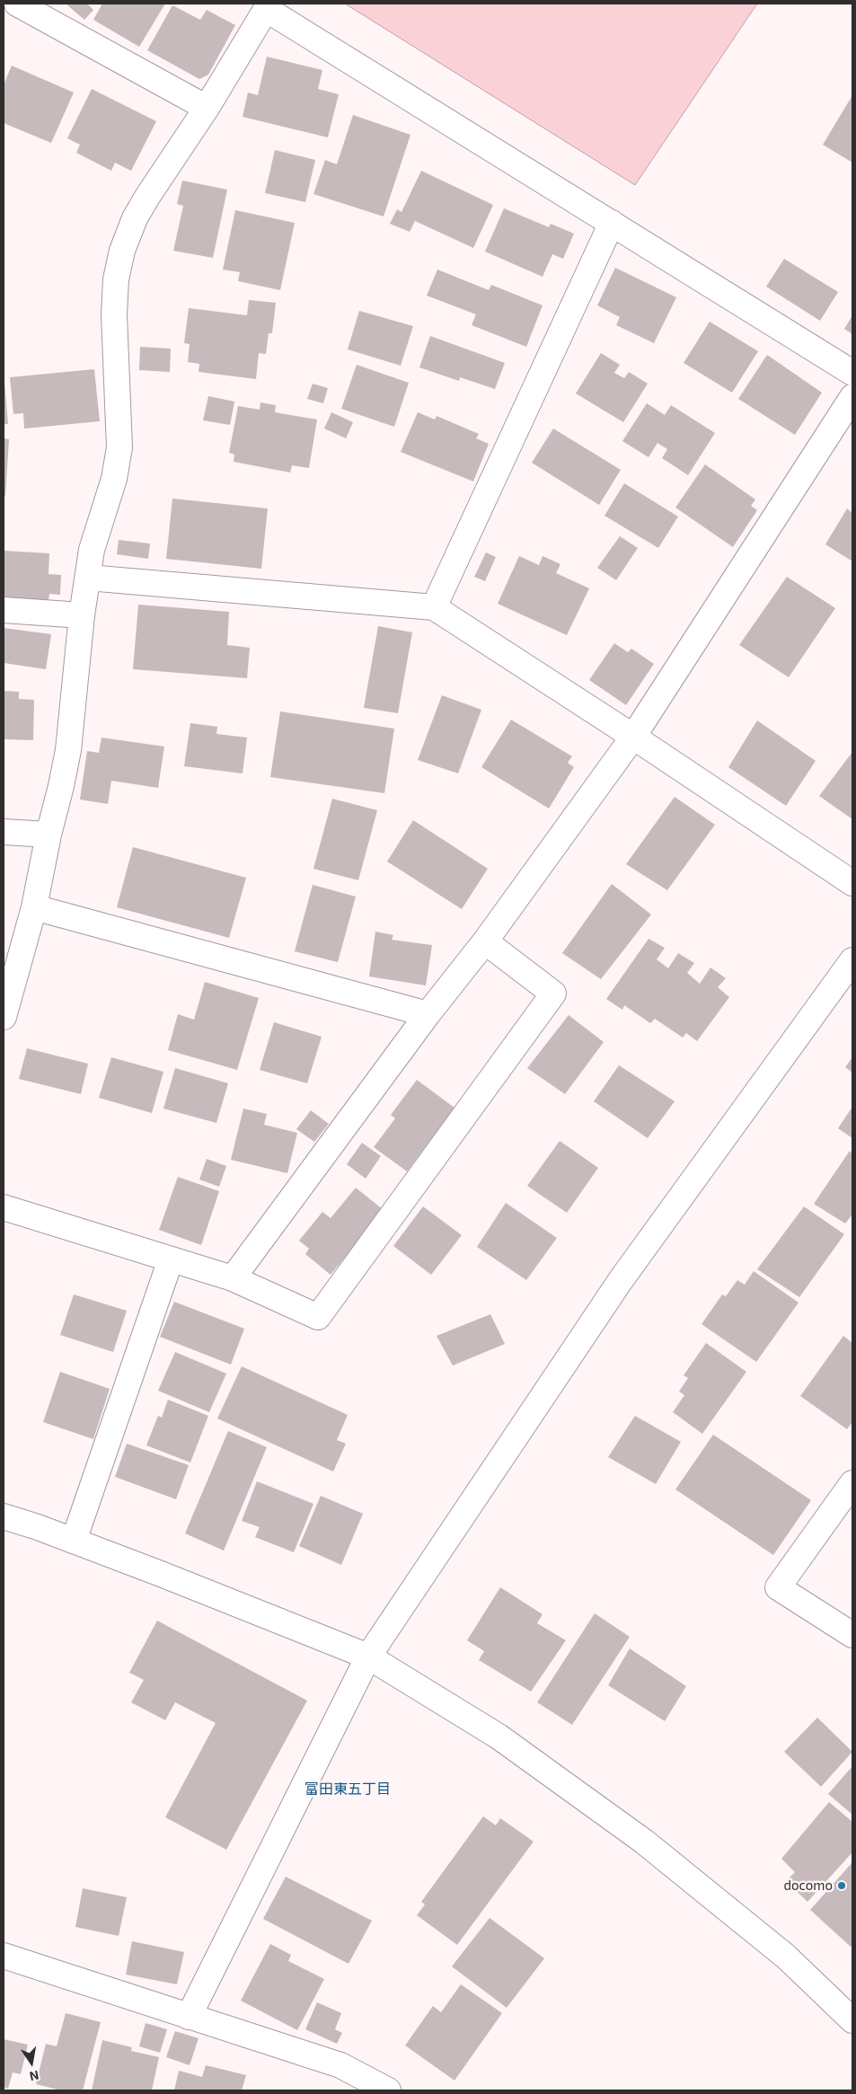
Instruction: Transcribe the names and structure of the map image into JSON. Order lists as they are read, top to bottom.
{
  "districts": ["富田東五丁目"],
  "places": ["docomo"],
  "north": "bottom"
}
